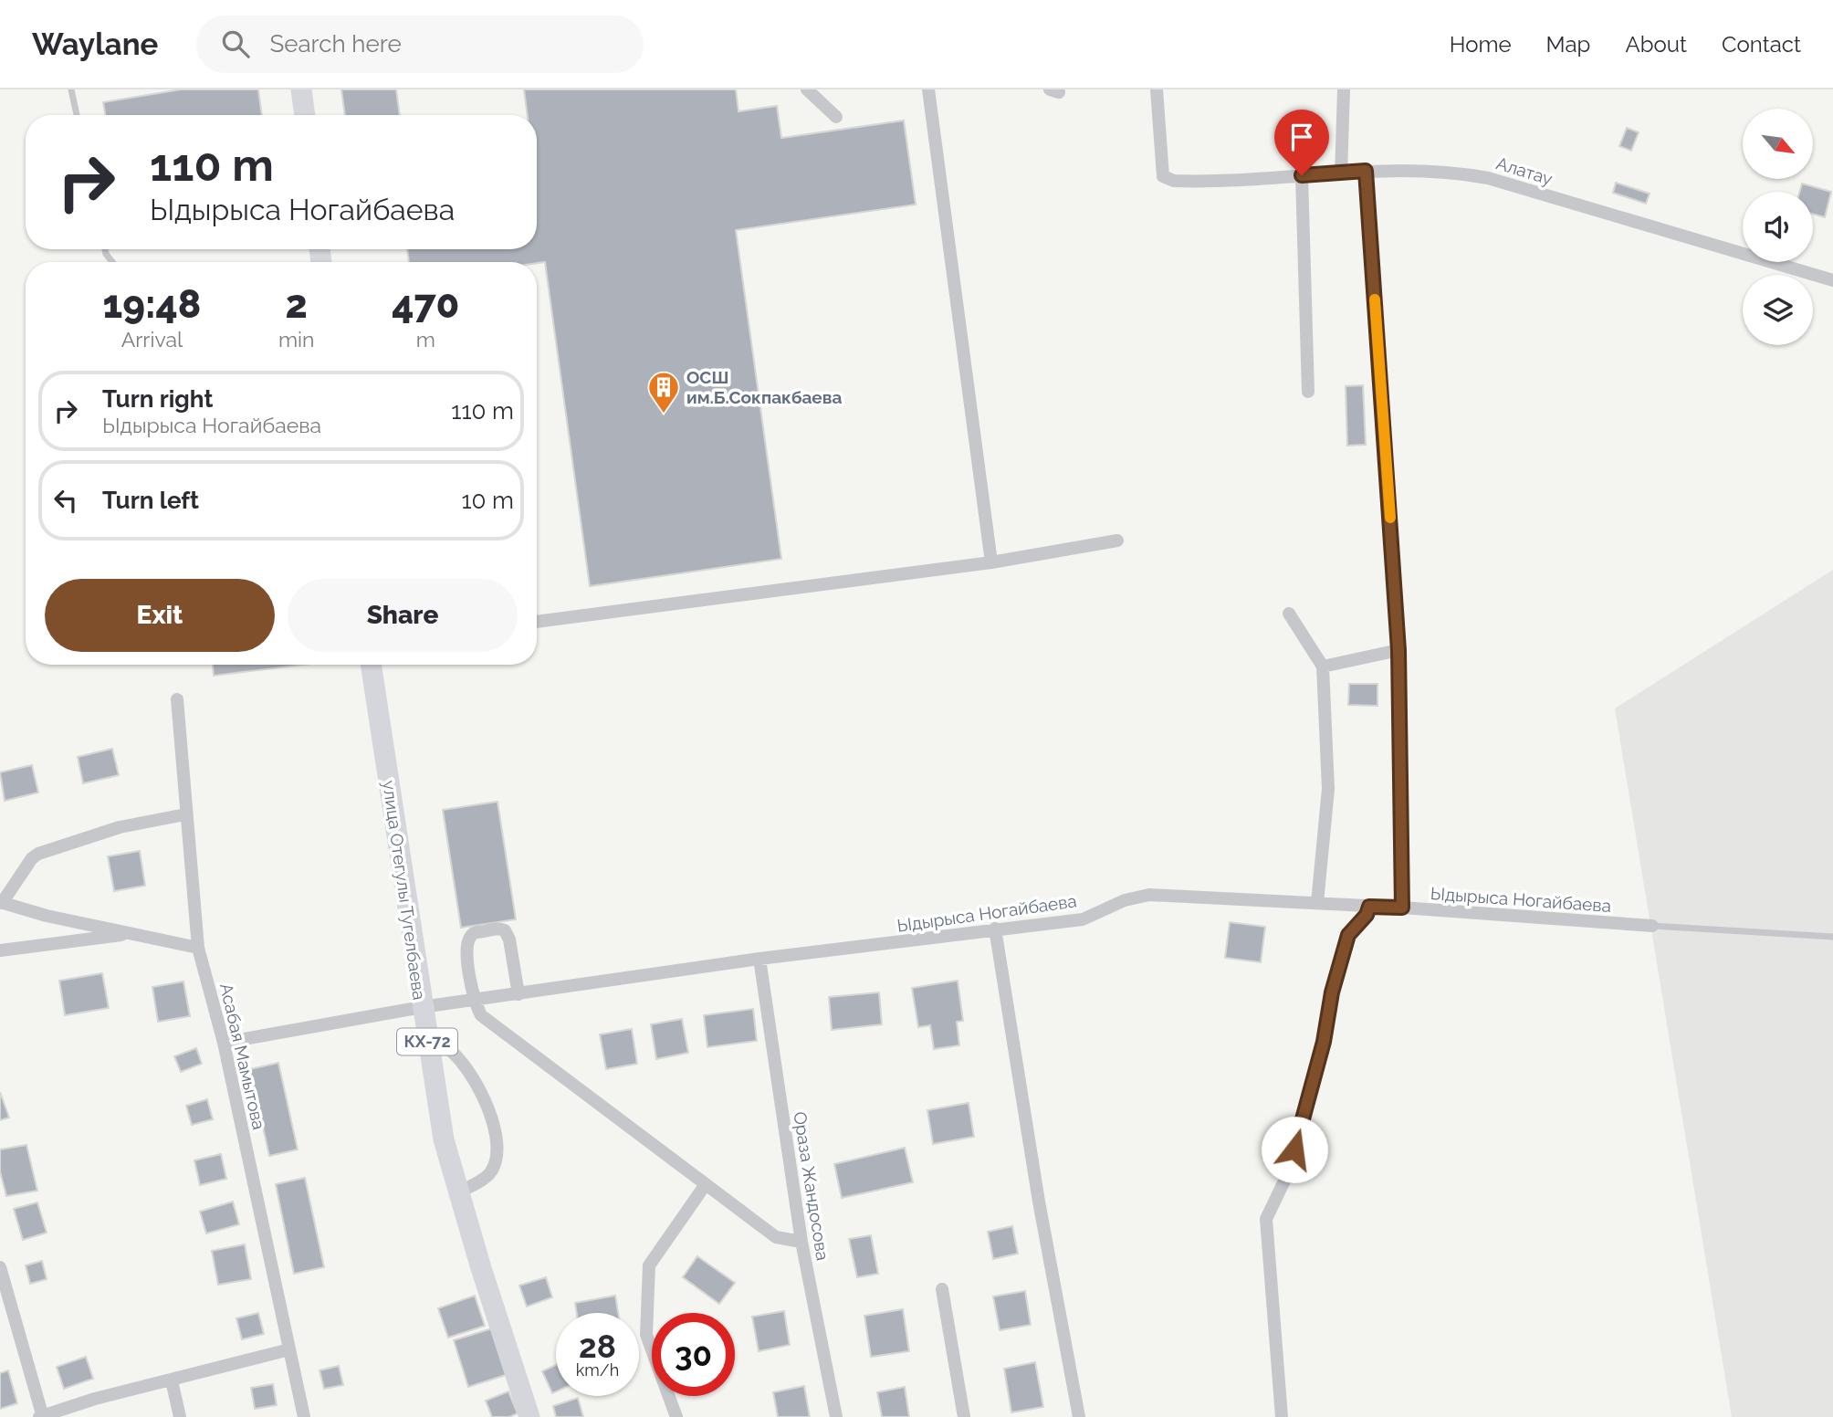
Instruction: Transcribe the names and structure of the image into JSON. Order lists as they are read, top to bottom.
{
  "streets": {
    "main road": ["улица Отегулы Тугелбаева", "КХ-72"],
    "street": [
      "Алатау",
      "Ыдырыса Ногайбаева",
      "Асабая Мамытова",
      "Ораза Жандосова"
    ]
  },
  "crossings": [
    ["улица Отегулы Тугелбаева", "Ыдырыса Ногайбаева"],
    ["Ыдырыса Ногайбаева", "Асабая Мамытова"],
    ["Ыдырыса Ногайбаева", "Ораза Жандосова"]
  ],
  "places": {
    "building": ["ОСШ им.Б.Сокпакбаева"]
  },
  "north": "bottom right",
  "page": {
    "header": "Waylane",
    "search": "Search here",
    "nav": [
      "Home",
      "Map",
      "About",
      "Contact"
    ],
    "turn": ["110 m", "Ыдырыса Ногайбаева"],
    "eta": [
      "19:48",
      "Arrival",
      "2",
      "min",
      "470",
      "m"
    ],
    "list": [
      {
        "name": "Turn right",
        "note": "Ыдырыса Ногайбаева",
        "value": "110 m"
      },
      {
        "name": "Turn left",
        "value": "10 m"
      }
    ],
    "buttons": ["Exit", "Share"],
    "speed": "28 km/h",
    "limit": "30"
  }
}
